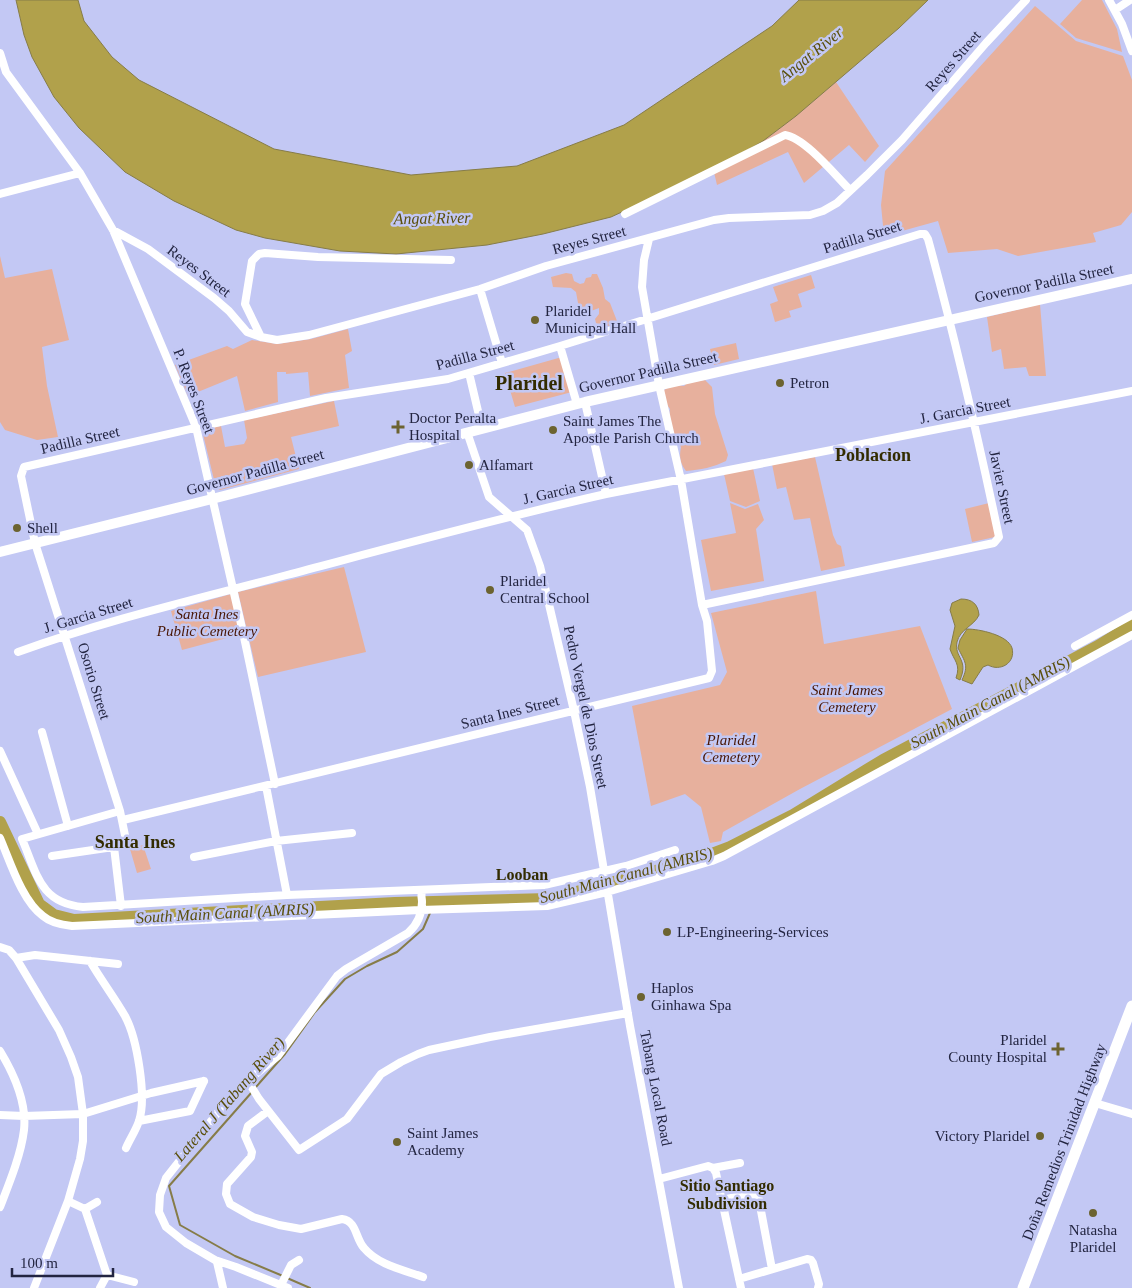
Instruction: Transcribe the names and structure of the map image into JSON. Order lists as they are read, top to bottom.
{
  "streets": {
    "highway": ["Doña Remedios Trinidad Highway"],
    "main road": ["Governor Padilla Street"],
    "street": [
      "Reyes Street",
      "Padilla Street",
      "P. Reyes Street",
      "J. Garcia Street",
      "Javier Street",
      "Osorio Street",
      "Pedro Vergel de Dios Street",
      "Santa Ines Street",
      "Tabang Local Road"
    ]
  },
  "crossings": [
    ["Reyes Street", "P. Reyes Street"],
    ["Reyes Street", "Santa Ines Street"],
    ["Padilla Street", "P. Reyes Street"],
    ["Padilla Street", "Javier Street"],
    ["Padilla Street", "Osorio Street"],
    ["Padilla Street", "Santa Ines Street"],
    ["Governor Padilla Street", "P. Reyes Street"],
    ["Governor Padilla Street", "Javier Street"],
    ["Governor Padilla Street", "Osorio Street"],
    ["Governor Padilla Street", "Pedro Vergel de Dios Street"],
    ["Governor Padilla Street", "Santa Ines Street"],
    ["P. Reyes Street", "J. Garcia Street"],
    ["P. Reyes Street", "Santa Ines Street"],
    ["J. Garcia Street", "Javier Street"],
    ["J. Garcia Street", "Osorio Street"],
    ["J. Garcia Street", "Pedro Vergel de Dios Street"],
    ["J. Garcia Street", "Santa Ines Street"],
    ["Javier Street", "Santa Ines Street"],
    ["Osorio Street", "Santa Ines Street"],
    ["Pedro Vergel de Dios Street", "Santa Ines Street"],
    ["Pedro Vergel de Dios Street", "Tabang Local Road"]
  ],
  "districts": [
    "Plaridel",
    "Poblacion",
    "Santa Ines",
    "Looban",
    "Sitio Santiago Subdivision"
  ],
  "water": ["Angat River", "South Main Canal (AMRIS)", "Lateral J (Tabang River)"],
  "parks": ["Santa Ines Public Cemetery", "Saint James Cemetery", "Plaridel Cemetery"],
  "places": {
    "other": [
      "Plaridel Municipal Hall",
      "Petron",
      "Saint James The Apostle Parish Church",
      "Alfamart",
      "Shell",
      "Plaridel Central School",
      "LP-Engineering-Services",
      "Haplos Ginhawa Spa",
      "Victory Plaridel",
      "Saint James Academy",
      "Natasha Plaridel"
    ],
    "health": ["Doctor Peralta Hospital", "Plaridel County Hospital"]
  },
  "scale_bar": "100 m"
}
